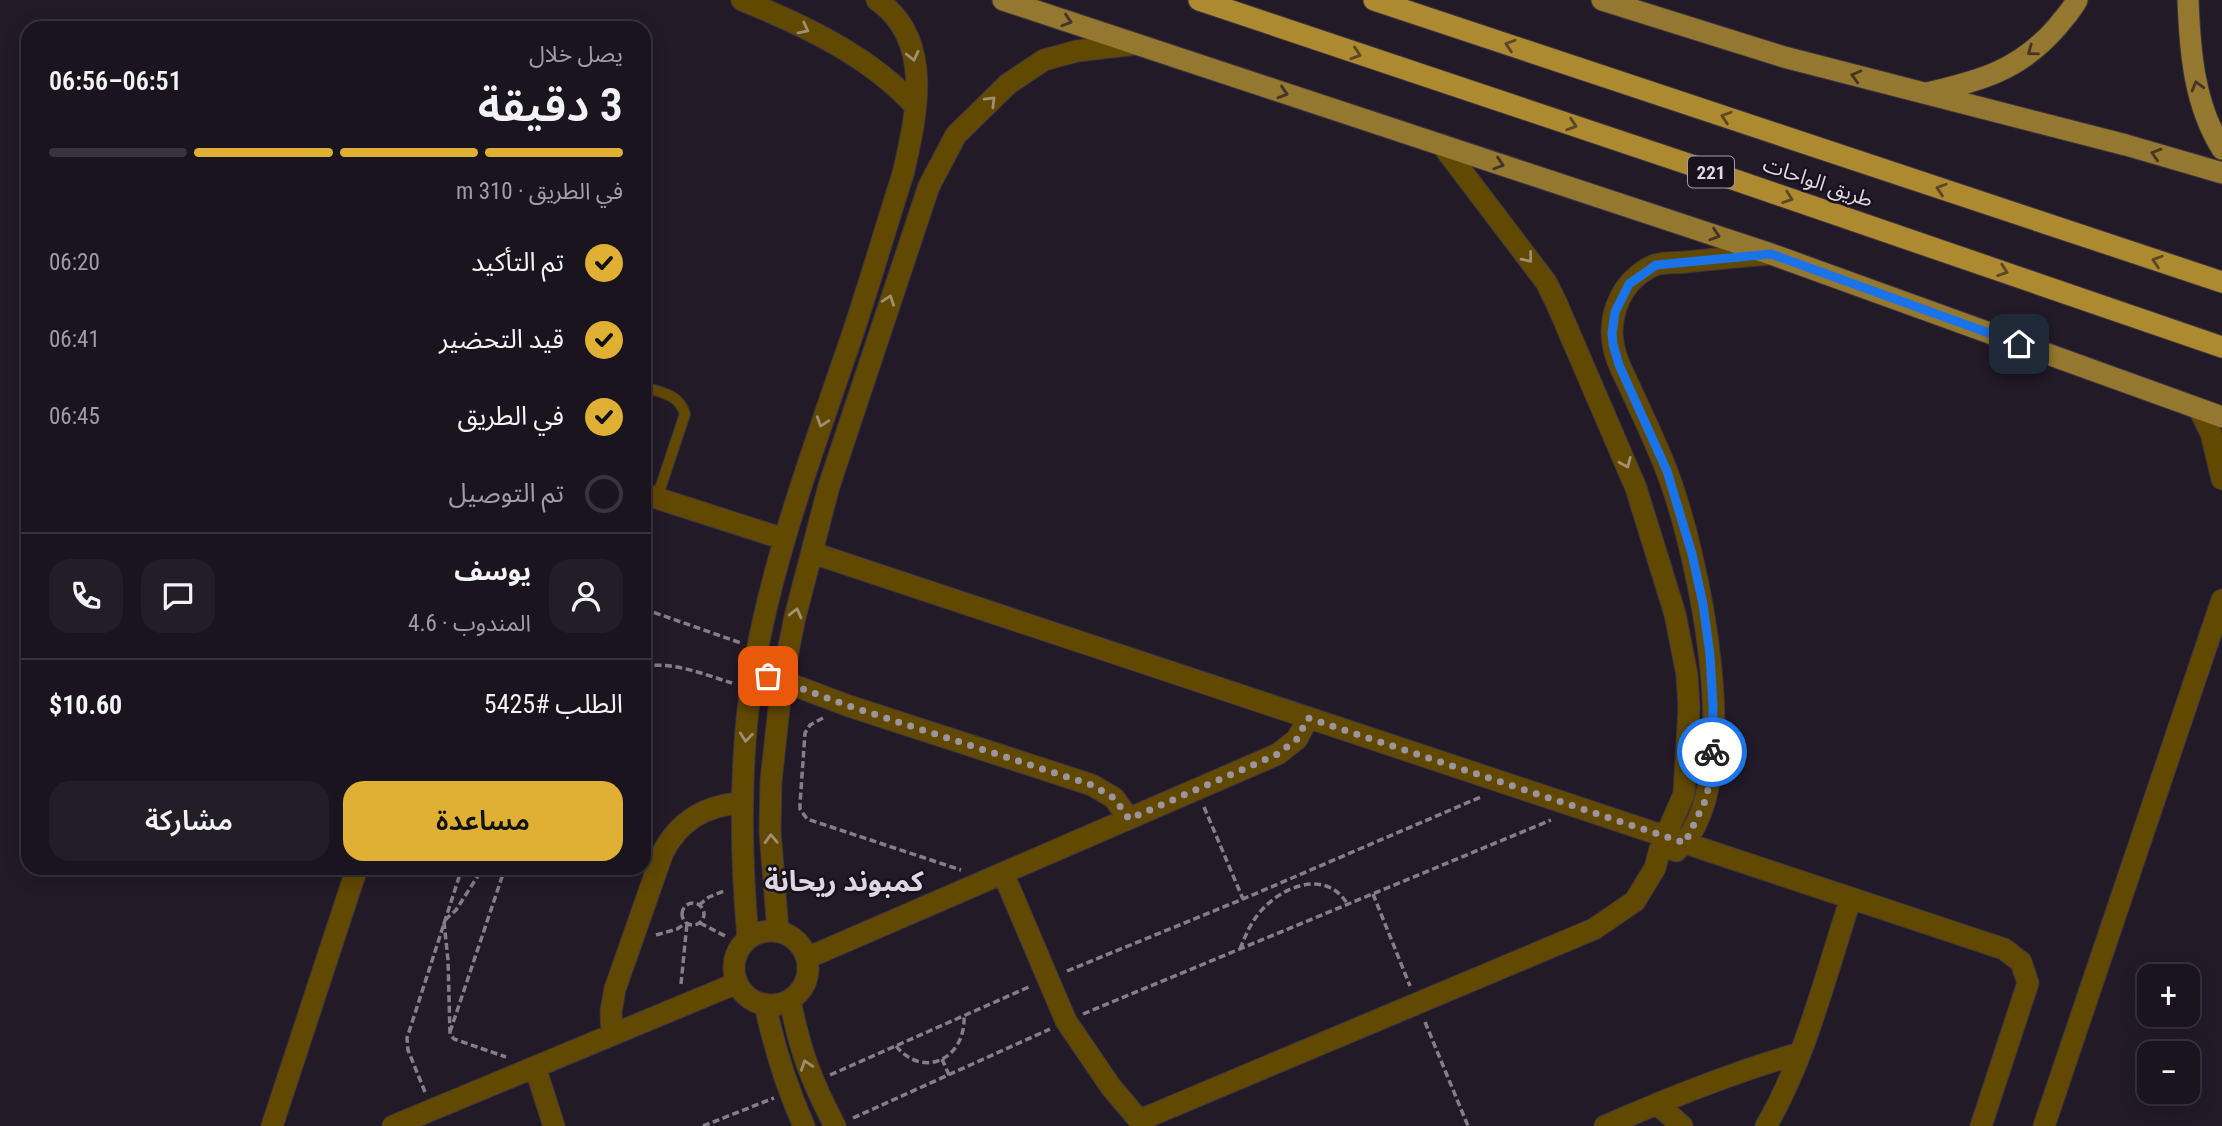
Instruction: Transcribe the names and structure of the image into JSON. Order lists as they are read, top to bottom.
{
  "streets": {
    "highway": ["221", "طريق الواحات"]
  },
  "districts": ["كمبوند ريحانة"],
  "page": {
    "heading": ["3 دقيقة", "يصل خلال", "06:51–06:56"],
    "panel": [
      "يوسف",
      "المندوب · 4.6",
      "الطلب #5425",
      "$10.60"
    ],
    "bar": "في الطريق · 310 m",
    "list": [
      ["تم التأكيد", "06:20"],
      ["قيد التحضير", "06:41"],
      ["في الطريق", "06:45"],
      "تم التوصيل"
    ],
    "buttons": ["مساعدة", "مشاركة"],
    "map_buttons": ["+", "−"]
  }
}
